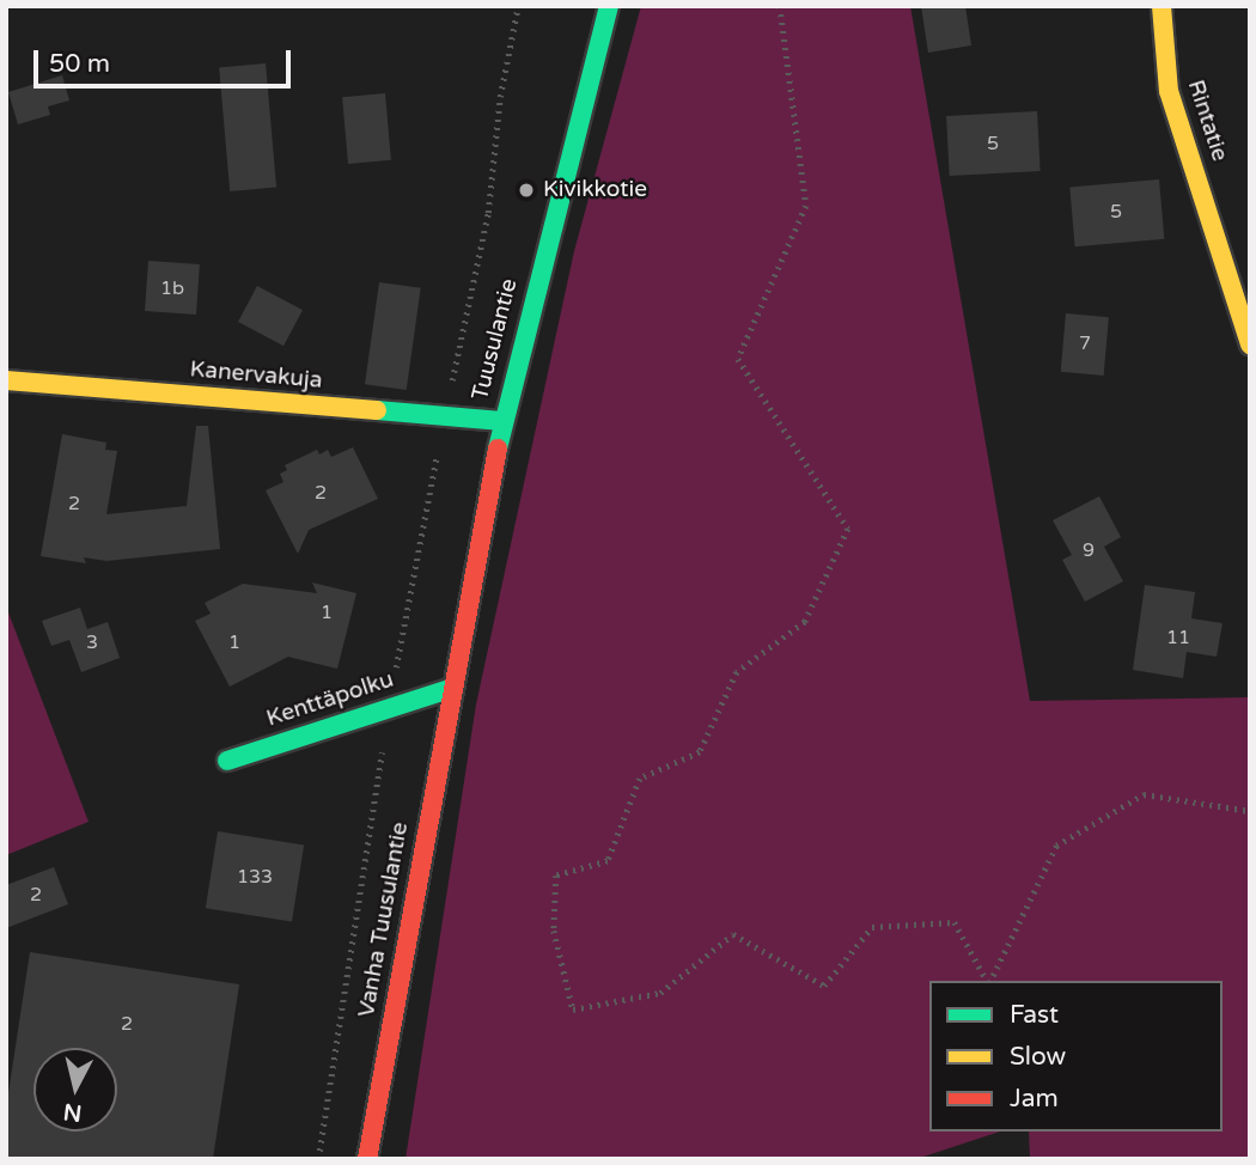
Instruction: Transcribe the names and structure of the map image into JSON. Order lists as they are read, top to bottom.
{
  "streets": {
    "main road": [
      "Rintatie",
      "Tuusulantie",
      "Kanervakuja",
      "Kenttäpolku",
      "Vanha Tuusulantie"
    ]
  },
  "crossings": [
    ["Tuusulantie", "Kanervakuja"],
    ["Tuusulantie", "Kenttäpolku"],
    ["Tuusulantie", "Vanha Tuusulantie"],
    ["Kenttäpolku", "Vanha Tuusulantie"]
  ],
  "places": ["Kivikkotie"],
  "house_numbers": [
    "5",
    "5",
    "1b",
    "7",
    "2",
    "2",
    "9",
    "1",
    "11",
    "3",
    "1",
    "133",
    "2",
    "2"
  ],
  "legend": ["Fast", "Slow", "Jam"],
  "scale_bar": "50 m",
  "north": "bottom"
}
